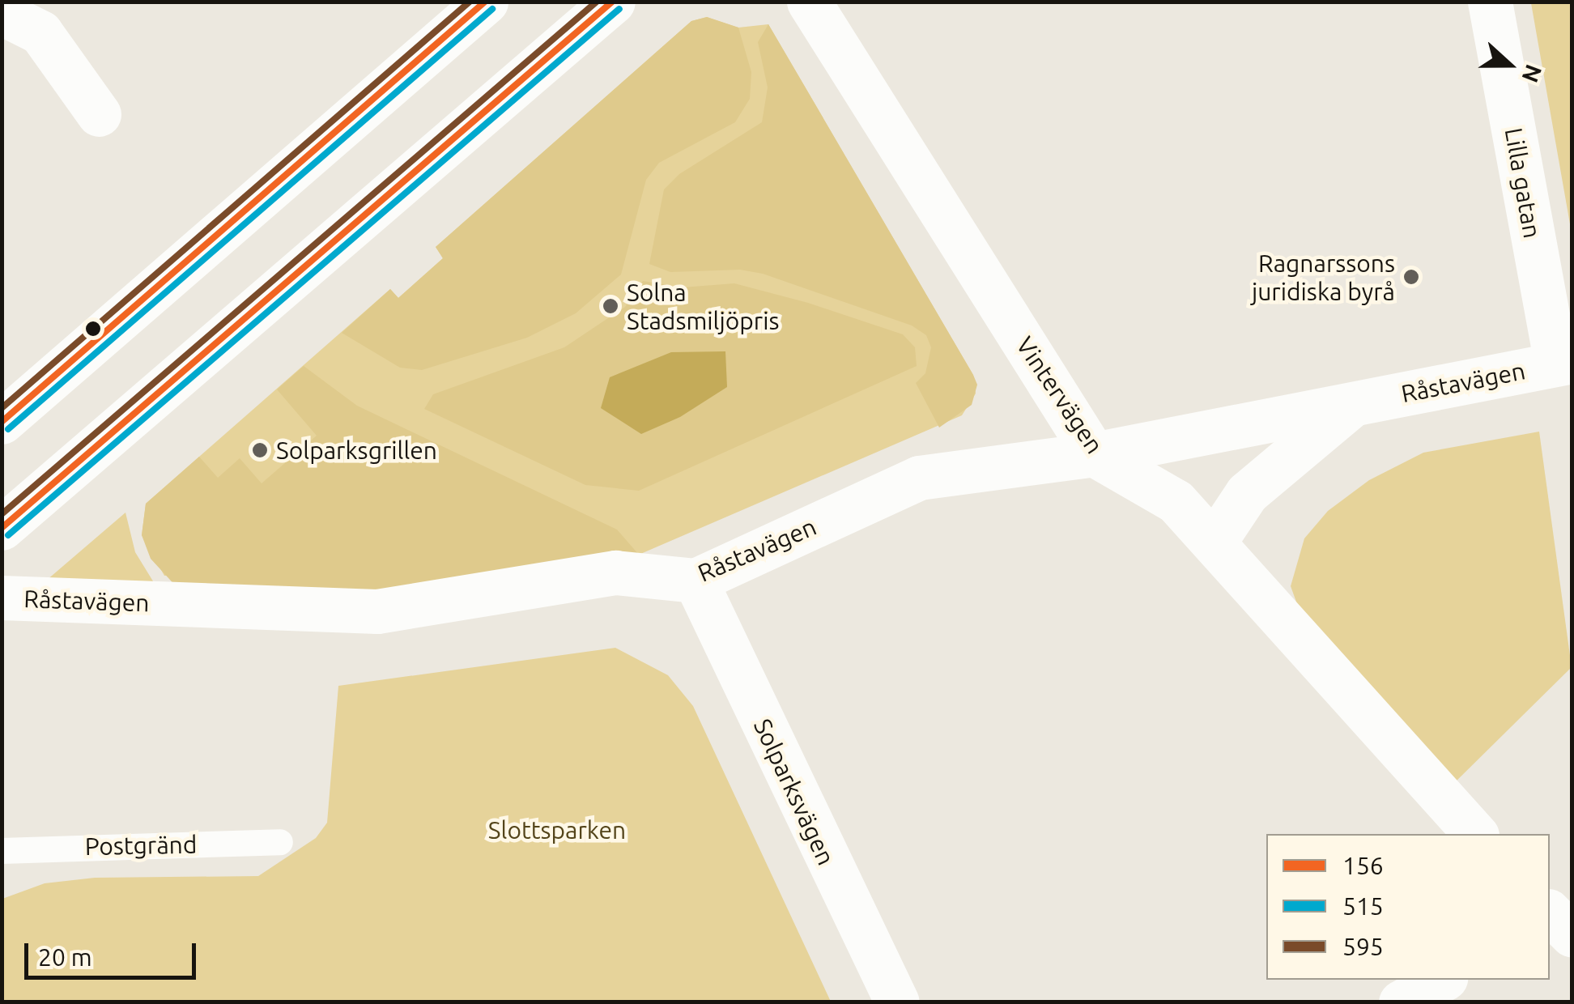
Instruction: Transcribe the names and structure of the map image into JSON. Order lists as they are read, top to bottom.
{
  "streets": {
    "street": [
      "Lilla gatan",
      "Råstavägen",
      "Vintervägen",
      "Solparksvägen"
    ],
    "lane": ["Postgränd"]
  },
  "crossings": [
    ["Lilla gatan", "Råstavägen"],
    ["Råstavägen", "Vintervägen"],
    ["Råstavägen", "Solparksvägen"]
  ],
  "parks": ["Slottsparken"],
  "places": ["Ragnarssons juridiska byrå", "Solna Stadsmiljöpris", "Solparksgrillen"],
  "lines": ["transit line 156", "transit line 595", "transit line 515"],
  "legend": ["156", "515", "595"],
  "scale_bar": "20 m",
  "north": "right"
}
